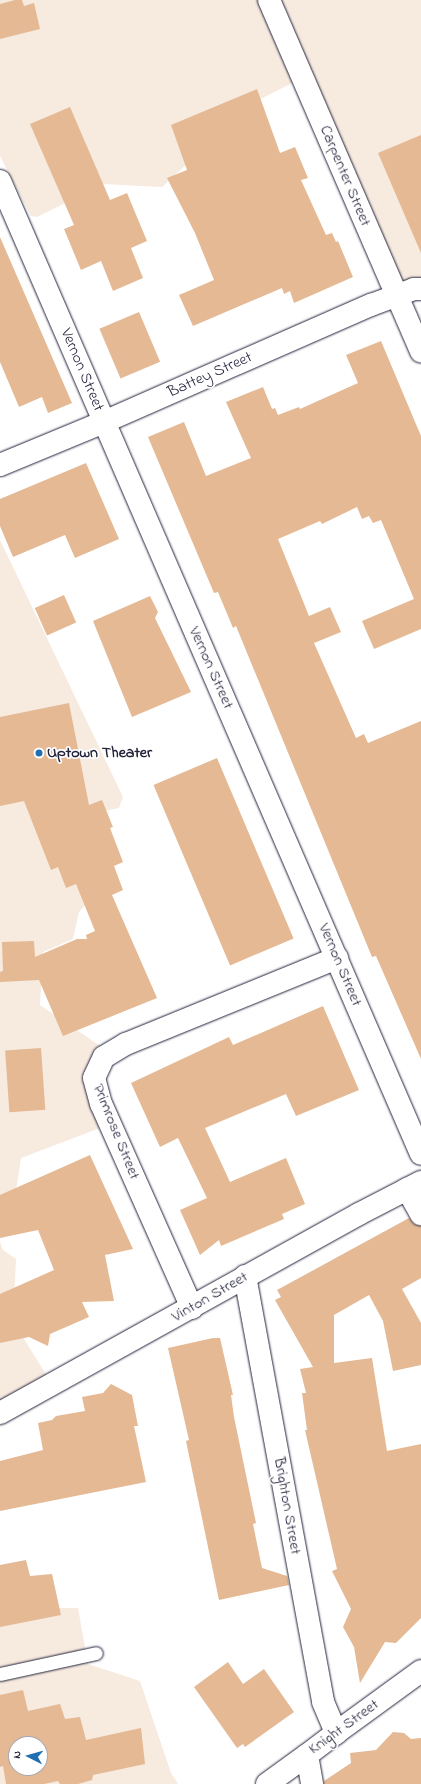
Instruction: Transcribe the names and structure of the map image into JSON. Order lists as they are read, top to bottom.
{
  "streets": {
    "street": [
      "Carpenter Street",
      "Vernon Street",
      "Battey Street",
      "Primrose Street",
      "Vinton Street",
      "Brighton Street",
      "Knight Street"
    ]
  },
  "crossings": [
    ["Carpenter Street", "Battey Street"],
    ["Vernon Street", "Battey Street"],
    ["Vernon Street", "Primrose Street"],
    ["Primrose Street", "Vinton Street"],
    ["Vinton Street", "Brighton Street"],
    ["Brighton Street", "Knight Street"]
  ],
  "places": ["Uptown Theater"],
  "north": "left"
}
